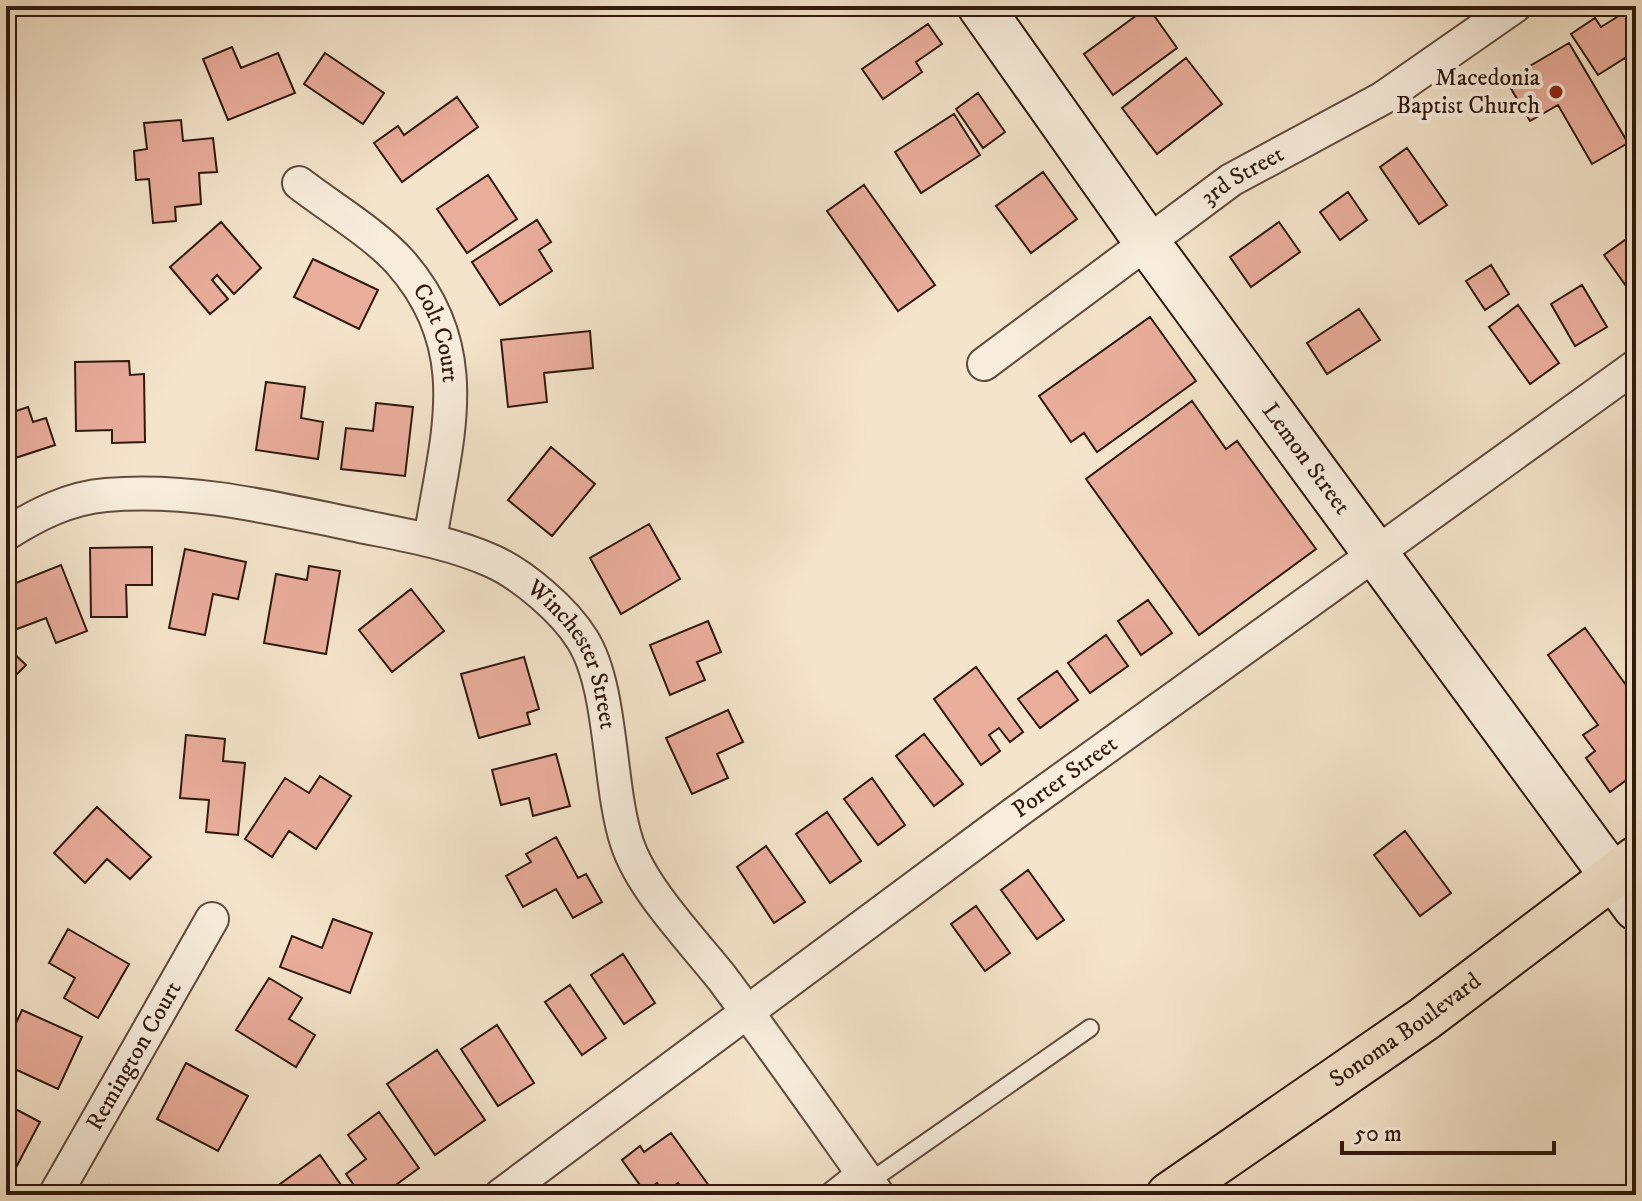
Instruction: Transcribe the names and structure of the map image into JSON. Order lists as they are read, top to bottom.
{
  "streets": {
    "main road": ["Sonoma Boulevard"],
    "street": [
      "3rd Street",
      "Colt Court",
      "Lemon Street",
      "Winchester Street",
      "Porter Street",
      "Remington Court"
    ]
  },
  "crossings": [
    ["3rd Street", "Lemon Street"],
    ["Colt Court", "Winchester Street"],
    ["Lemon Street", "Porter Street"],
    ["Lemon Street", "Sonoma Boulevard"],
    ["Winchester Street", "Porter Street"]
  ],
  "places": ["Macedonia Baptist Church"],
  "scale_bar": "50 m"
}
